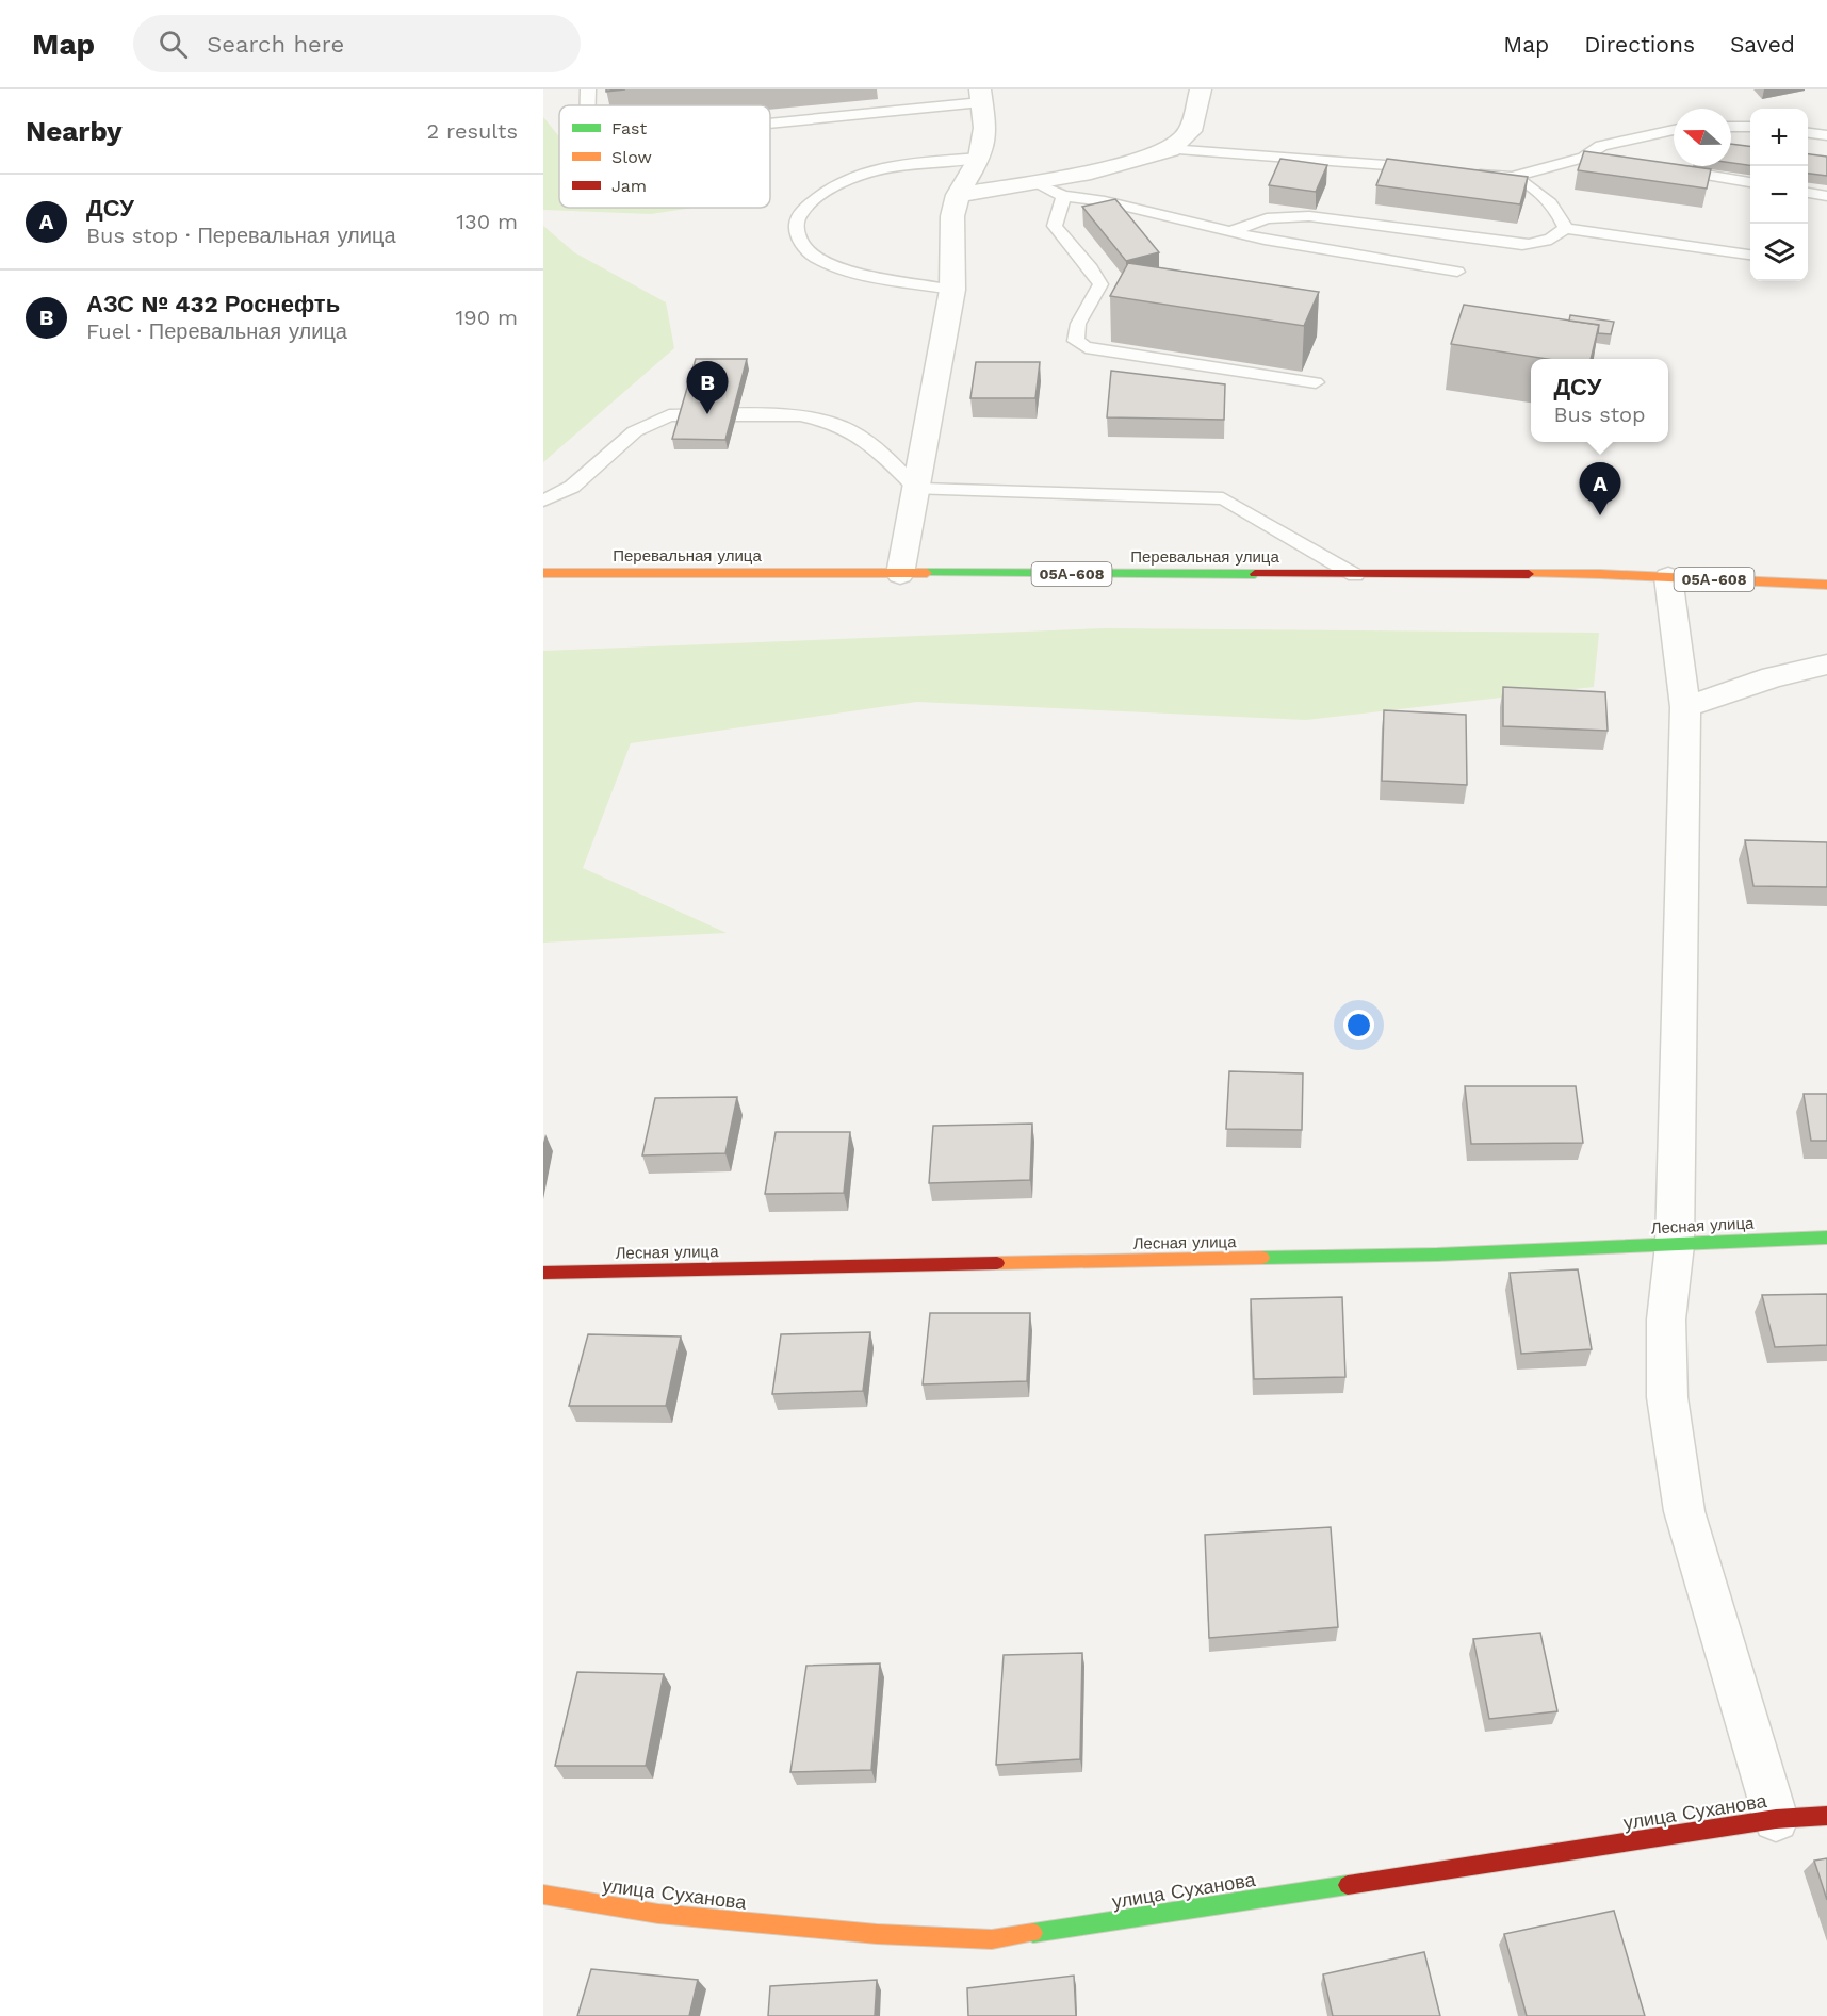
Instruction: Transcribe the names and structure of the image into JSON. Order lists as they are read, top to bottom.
{
  "streets": {
    "main road": [
      "Перевальная улица",
      "05А-608",
      "Лесная улица",
      "улица Суханова"
    ]
  },
  "legend": ["Fast", "Slow", "Jam"],
  "north": "left",
  "page": {
    "header": "Map",
    "search": "Search here",
    "nav": ["Map", "Directions", "Saved"],
    "heading": ["Nearby", "2 results"],
    "map_buttons": ["+", "−"],
    "list": [
      {
        "mark": "A",
        "name": "ДСУ",
        "note": "Bus stop · Перевальная улица",
        "value": "130 m"
      },
      {
        "mark": "B",
        "name": "АЗС № 432 Роснефть",
        "note": "Fuel · Перевальная улица",
        "value": "190 m"
      }
    ],
    "popup": ["ДСУ", "Bus stop"],
    "pins": ["B", "A"]
  }
}
